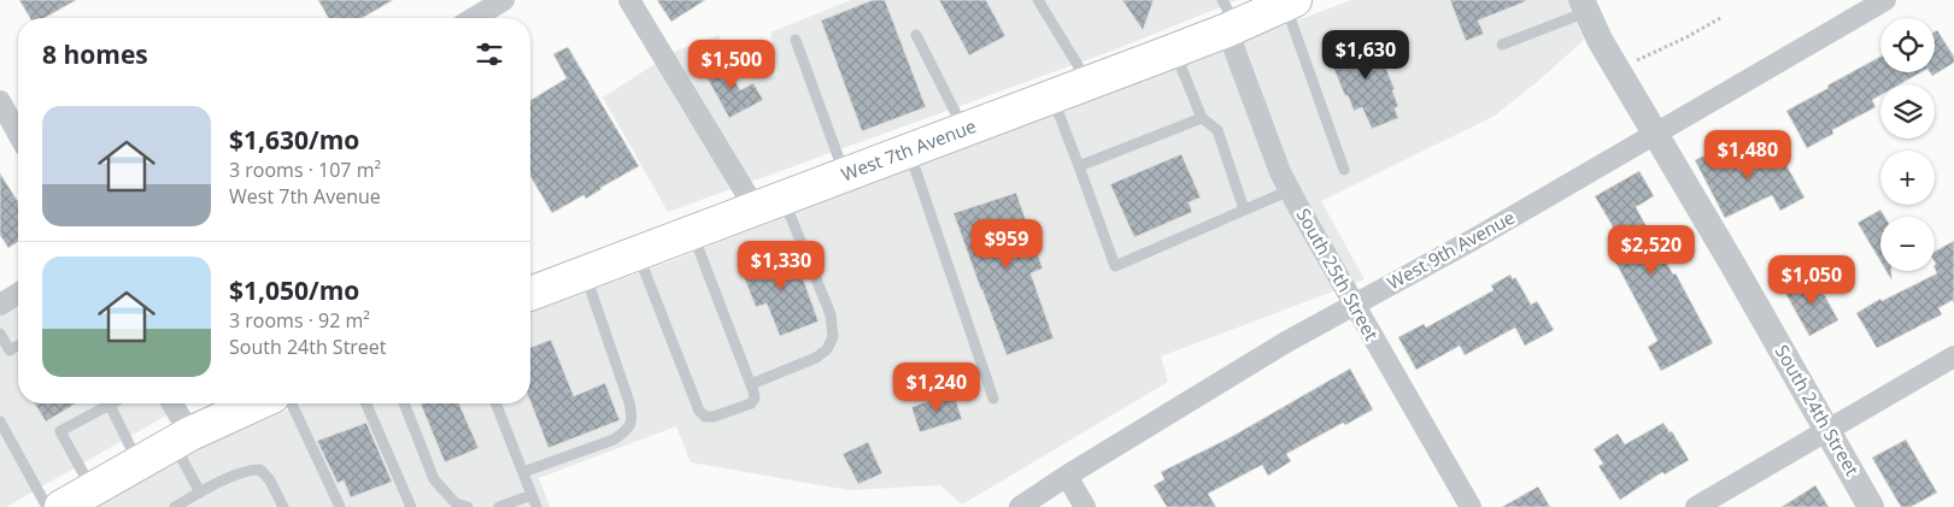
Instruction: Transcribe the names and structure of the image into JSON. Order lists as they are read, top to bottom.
{
  "streets": {
    "main road": ["West 7th Avenue"],
    "street": ["West 9th Avenue", "South 25th Street", "South 24th Street"]
  },
  "crossings": [
    ["West 7th Avenue", "South 25th Street"],
    ["West 9th Avenue", "South 25th Street"],
    ["West 9th Avenue", "South 24th Street"]
  ],
  "page": {
    "map_buttons": ["+", "−"],
    "heading": "8 homes",
    "price": [
      "$1,630",
      "$1,500",
      "$1,480",
      "$959",
      "$2,520",
      "$1,330",
      "$1,050",
      "$1,240"
    ],
    "list": [
      {
        "name": "$1,630/mo",
        "note": "3 rooms · 107 m² · West 7th Avenue"
      },
      {
        "name": "$1,050/mo",
        "note": "3 rooms · 92 m² · South 24th Street"
      }
    ]
  }
}
